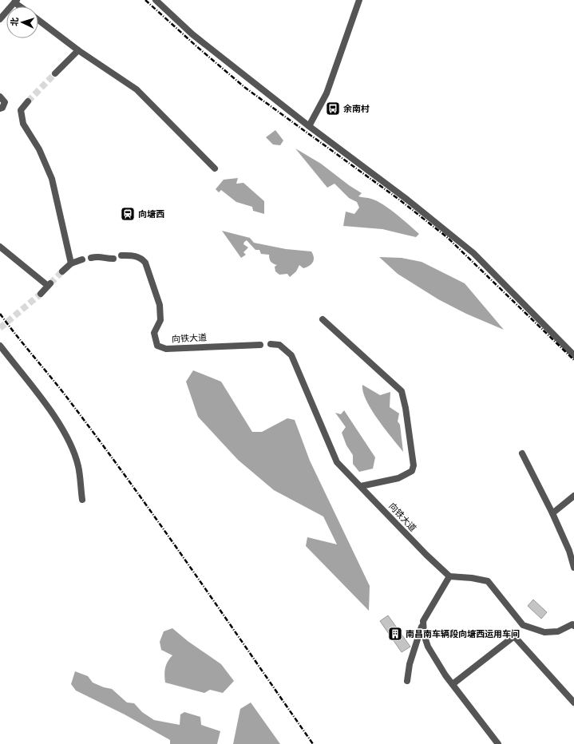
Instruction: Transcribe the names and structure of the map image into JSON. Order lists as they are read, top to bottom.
{
  "streets": {
    "street": ["向铁大道"]
  },
  "places": {
    "bus stop": ["余南村"],
    "station": ["向塘西"],
    "building": ["南昌南车辆段向塘西运用车间"]
  },
  "north": "left"
}
